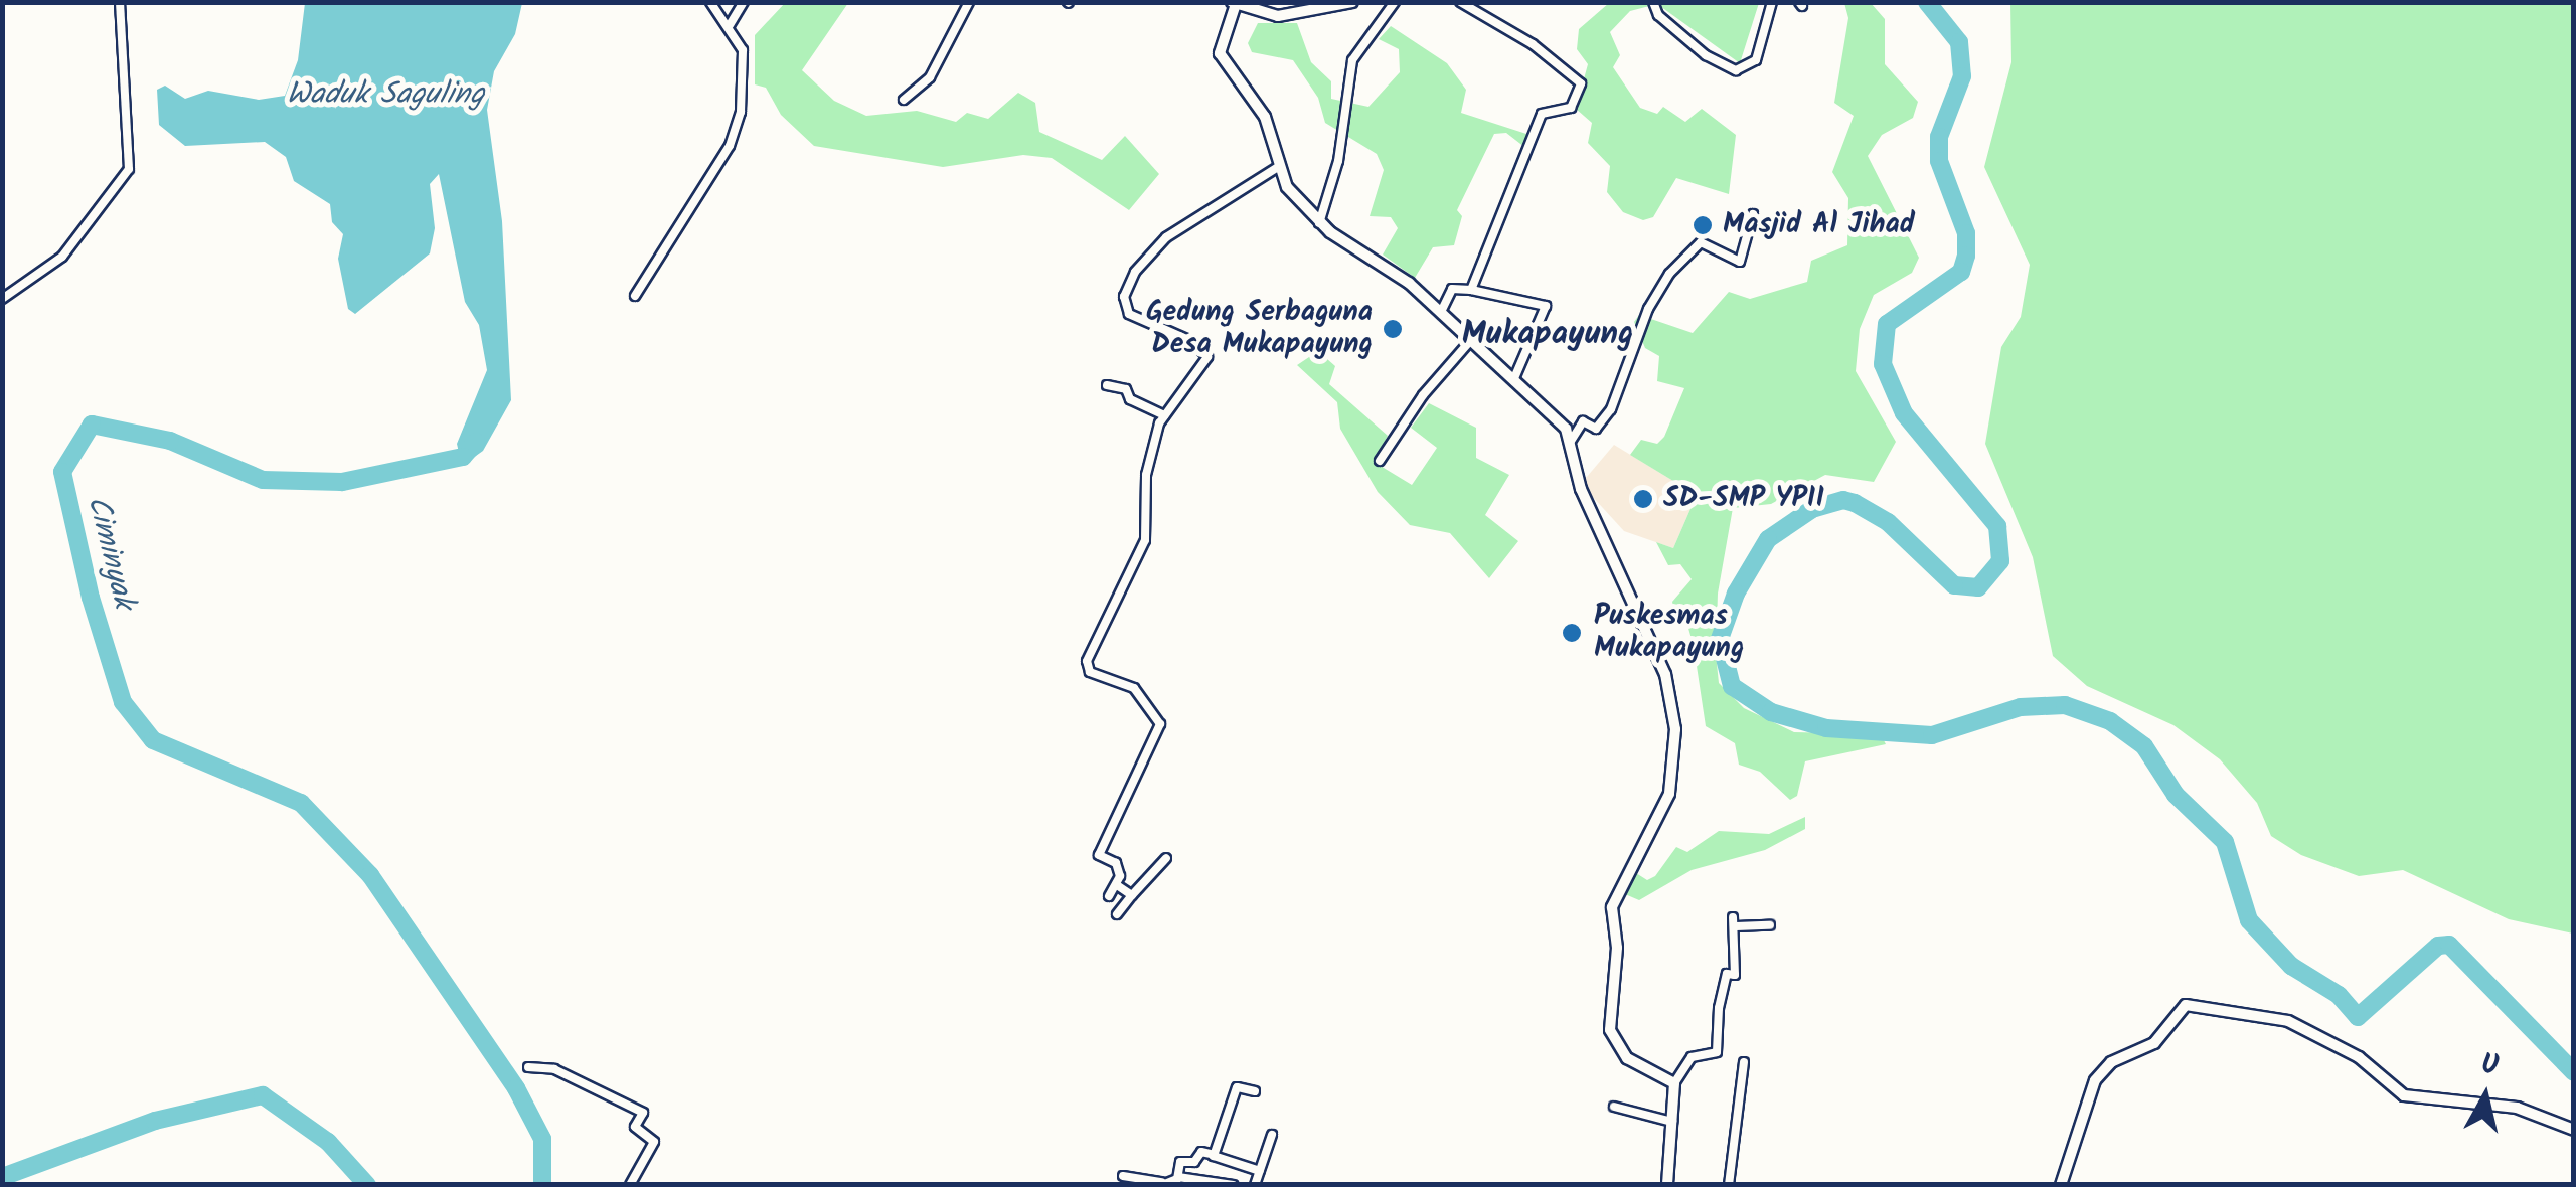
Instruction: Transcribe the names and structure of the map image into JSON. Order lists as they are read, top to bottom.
{
  "districts": ["Mukapayung"],
  "water": ["Waduk Saguling", "Ciminyak"],
  "places": [
    "Masjid Al Jihad",
    "Gedung Serbaguna Desa Mukapayung",
    "SD-SMP YPII",
    "Puskesmas Mukapayung"
  ],
  "north": "top"
}
